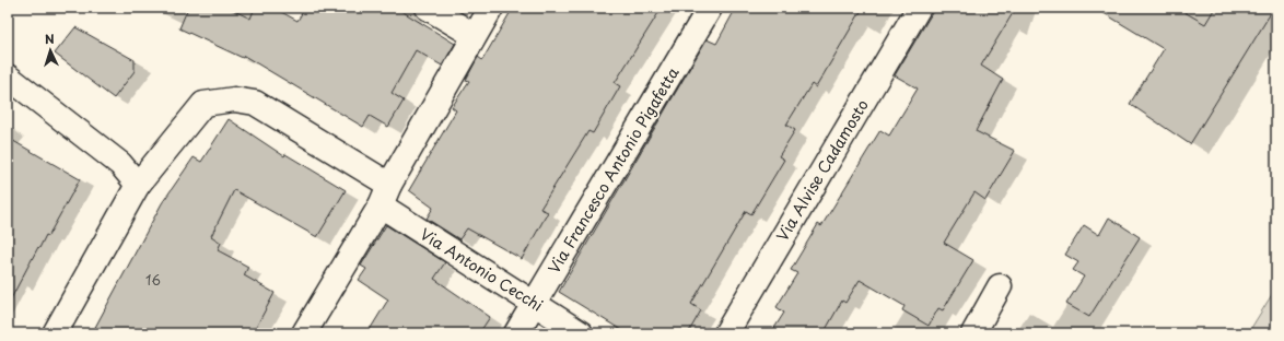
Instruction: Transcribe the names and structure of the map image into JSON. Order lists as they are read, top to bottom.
{
  "streets": {
    "street": ["Via Francesco Antonio Pigafetta", "Via Alvise Cadamosto", "Via Antonio Cecchi"]
  },
  "crossings": [
    ["Via Francesco Antonio Pigafetta", "Via Antonio Cecchi"]
  ],
  "house_numbers": ["16"],
  "north": "top"
}
